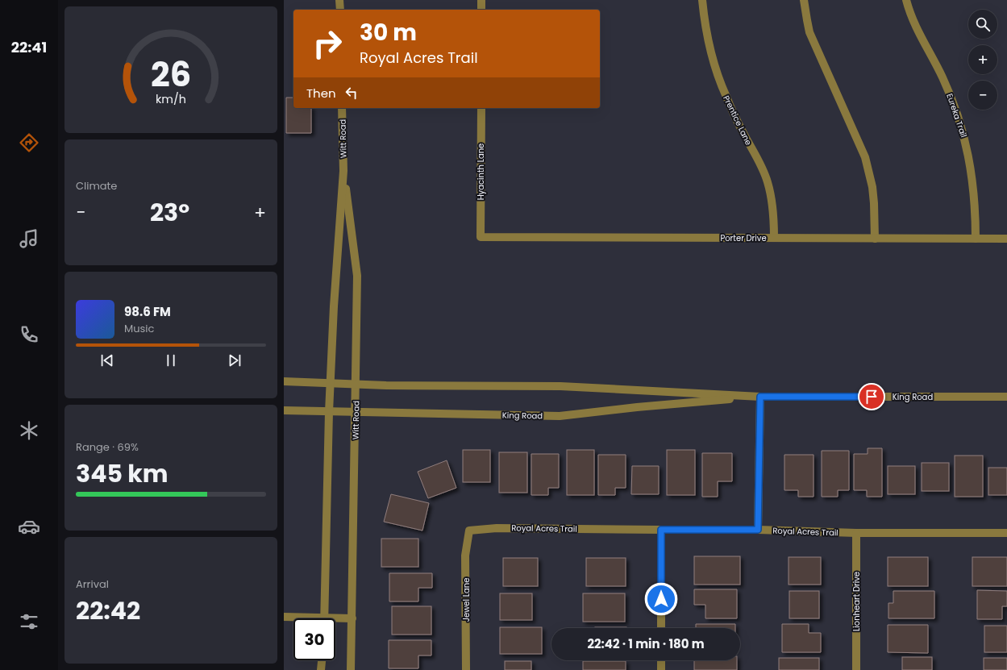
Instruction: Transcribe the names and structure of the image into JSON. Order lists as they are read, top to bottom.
{
  "streets": {
    "street": [
      "Eureka Trail",
      "Prentice Lane",
      "Witt Road",
      "Hyacinth Lane",
      "Porter Drive",
      "King Road",
      "Royal Acres Trail",
      "Jewel Lane",
      "Lionheart Drive"
    ]
  },
  "crossings": [
    ["Eureka Trail", "Porter Drive"],
    ["Prentice Lane", "Porter Drive"],
    ["Witt Road", "King Road"],
    ["Hyacinth Lane", "Porter Drive"],
    ["Royal Acres Trail", "Jewel Lane"],
    ["Royal Acres Trail", "Lionheart Drive"]
  ],
  "page": {
    "tabs": "22:41",
    "map_buttons": ["+", "−"],
    "turn": ["30 m", "Royal Acres Trail"],
    "then": "Then",
    "tile": [
      "Climate",
      ["Range · 69%", "345 km"],
      ["Arrival", "22:42"]
    ],
    "heat": ["−", "23°", "+"],
    "song": ["98.6 FM", "Music"],
    "limit": "30",
    "trip": "22:42 · 1 min · 180 m",
    "gauge": ["26", "km/h"]
  }
}
